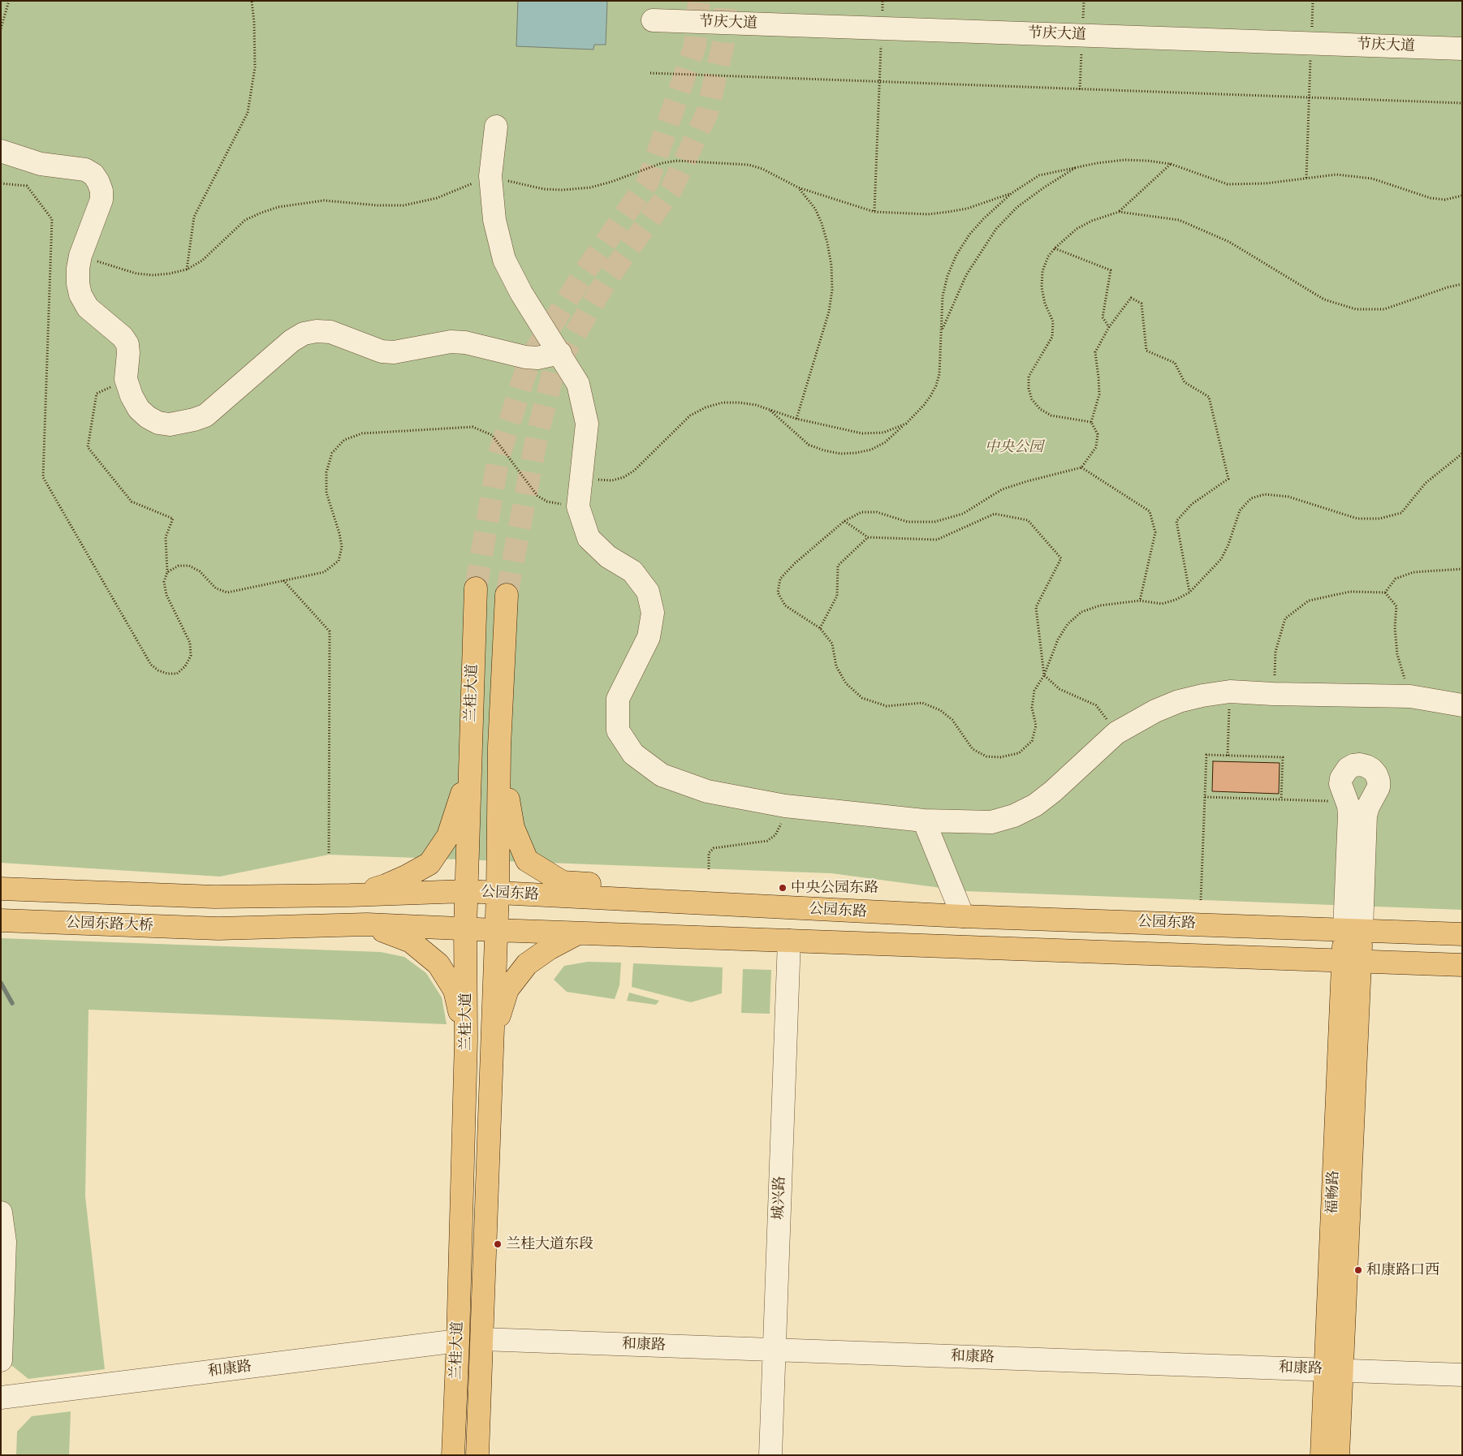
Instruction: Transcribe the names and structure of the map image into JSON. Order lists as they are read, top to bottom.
{
  "streets": {
    "main road": [
      "兰桂大道",
      "公园东路",
      "公园东路大桥",
      "福畅路"
    ],
    "street": ["节庆大道", "城兴路", "和康路"]
  },
  "crossings": [
    ["兰桂大道", "公园东路"],
    ["兰桂大道", "和康路"],
    ["公园东路", "福畅路"],
    ["福畅路", "和康路"],
    ["城兴路", "和康路"]
  ],
  "parks": ["中央公园"],
  "places": ["中央公园东路", "兰桂大道东段", "和康路口西"]
}
